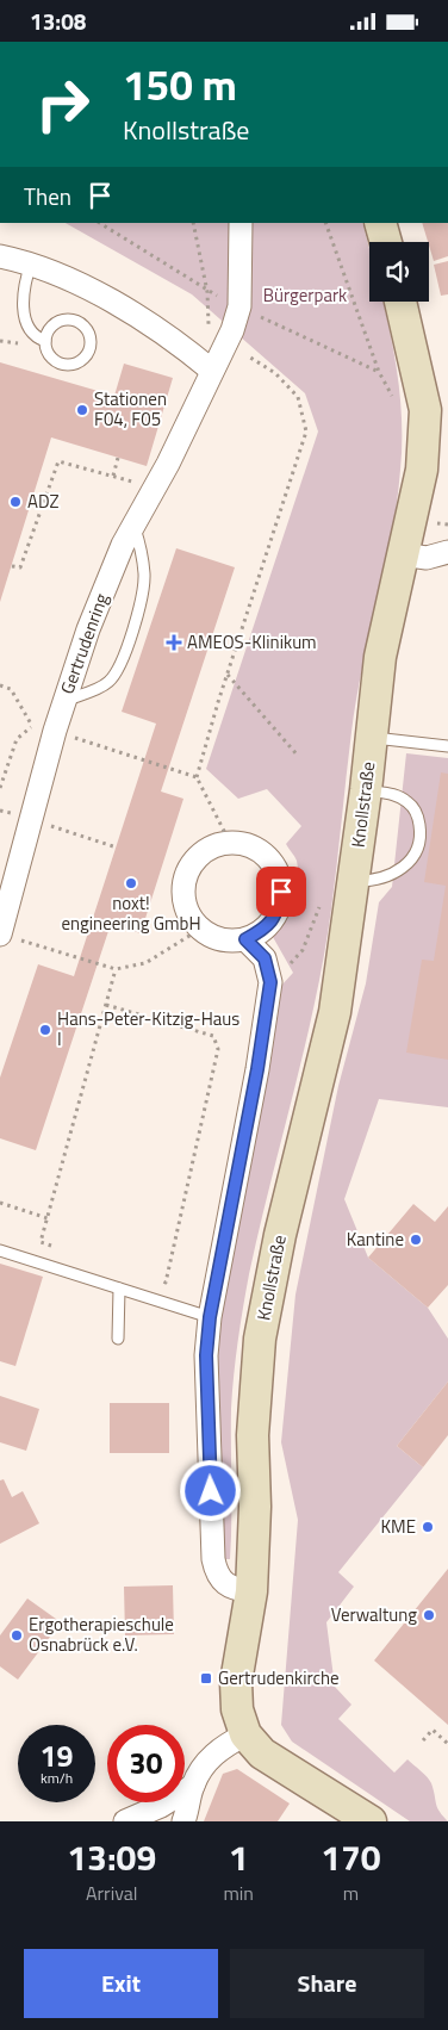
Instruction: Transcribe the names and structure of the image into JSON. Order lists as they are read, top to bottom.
{
  "streets": {
    "street": ["Gertrudenring", "Knollstraße"]
  },
  "parks": ["Bürgerpark"],
  "places": {
    "other": [
      "Stationen F04, F05",
      "ADZ",
      "noxt! engineering GmbH",
      "Hans-Peter-Kitzig-Haus I",
      "Kantine",
      "KME",
      "Verwaltung",
      "Ergotherapieschule Osnabrück e.V."
    ],
    "health": ["AMEOS-Klinikum"],
    "transit": ["Gertrudenkirche"]
  },
  "page": {
    "status": "13:08",
    "turn": ["150 m", "Knollstraße"],
    "then": "Then",
    "speed": "19 km/h",
    "limit": "30",
    "eta": [
      "13:09",
      "Arrival",
      "1",
      "min",
      "170",
      "m"
    ],
    "buttons": ["Exit", "Share"]
  }
}
